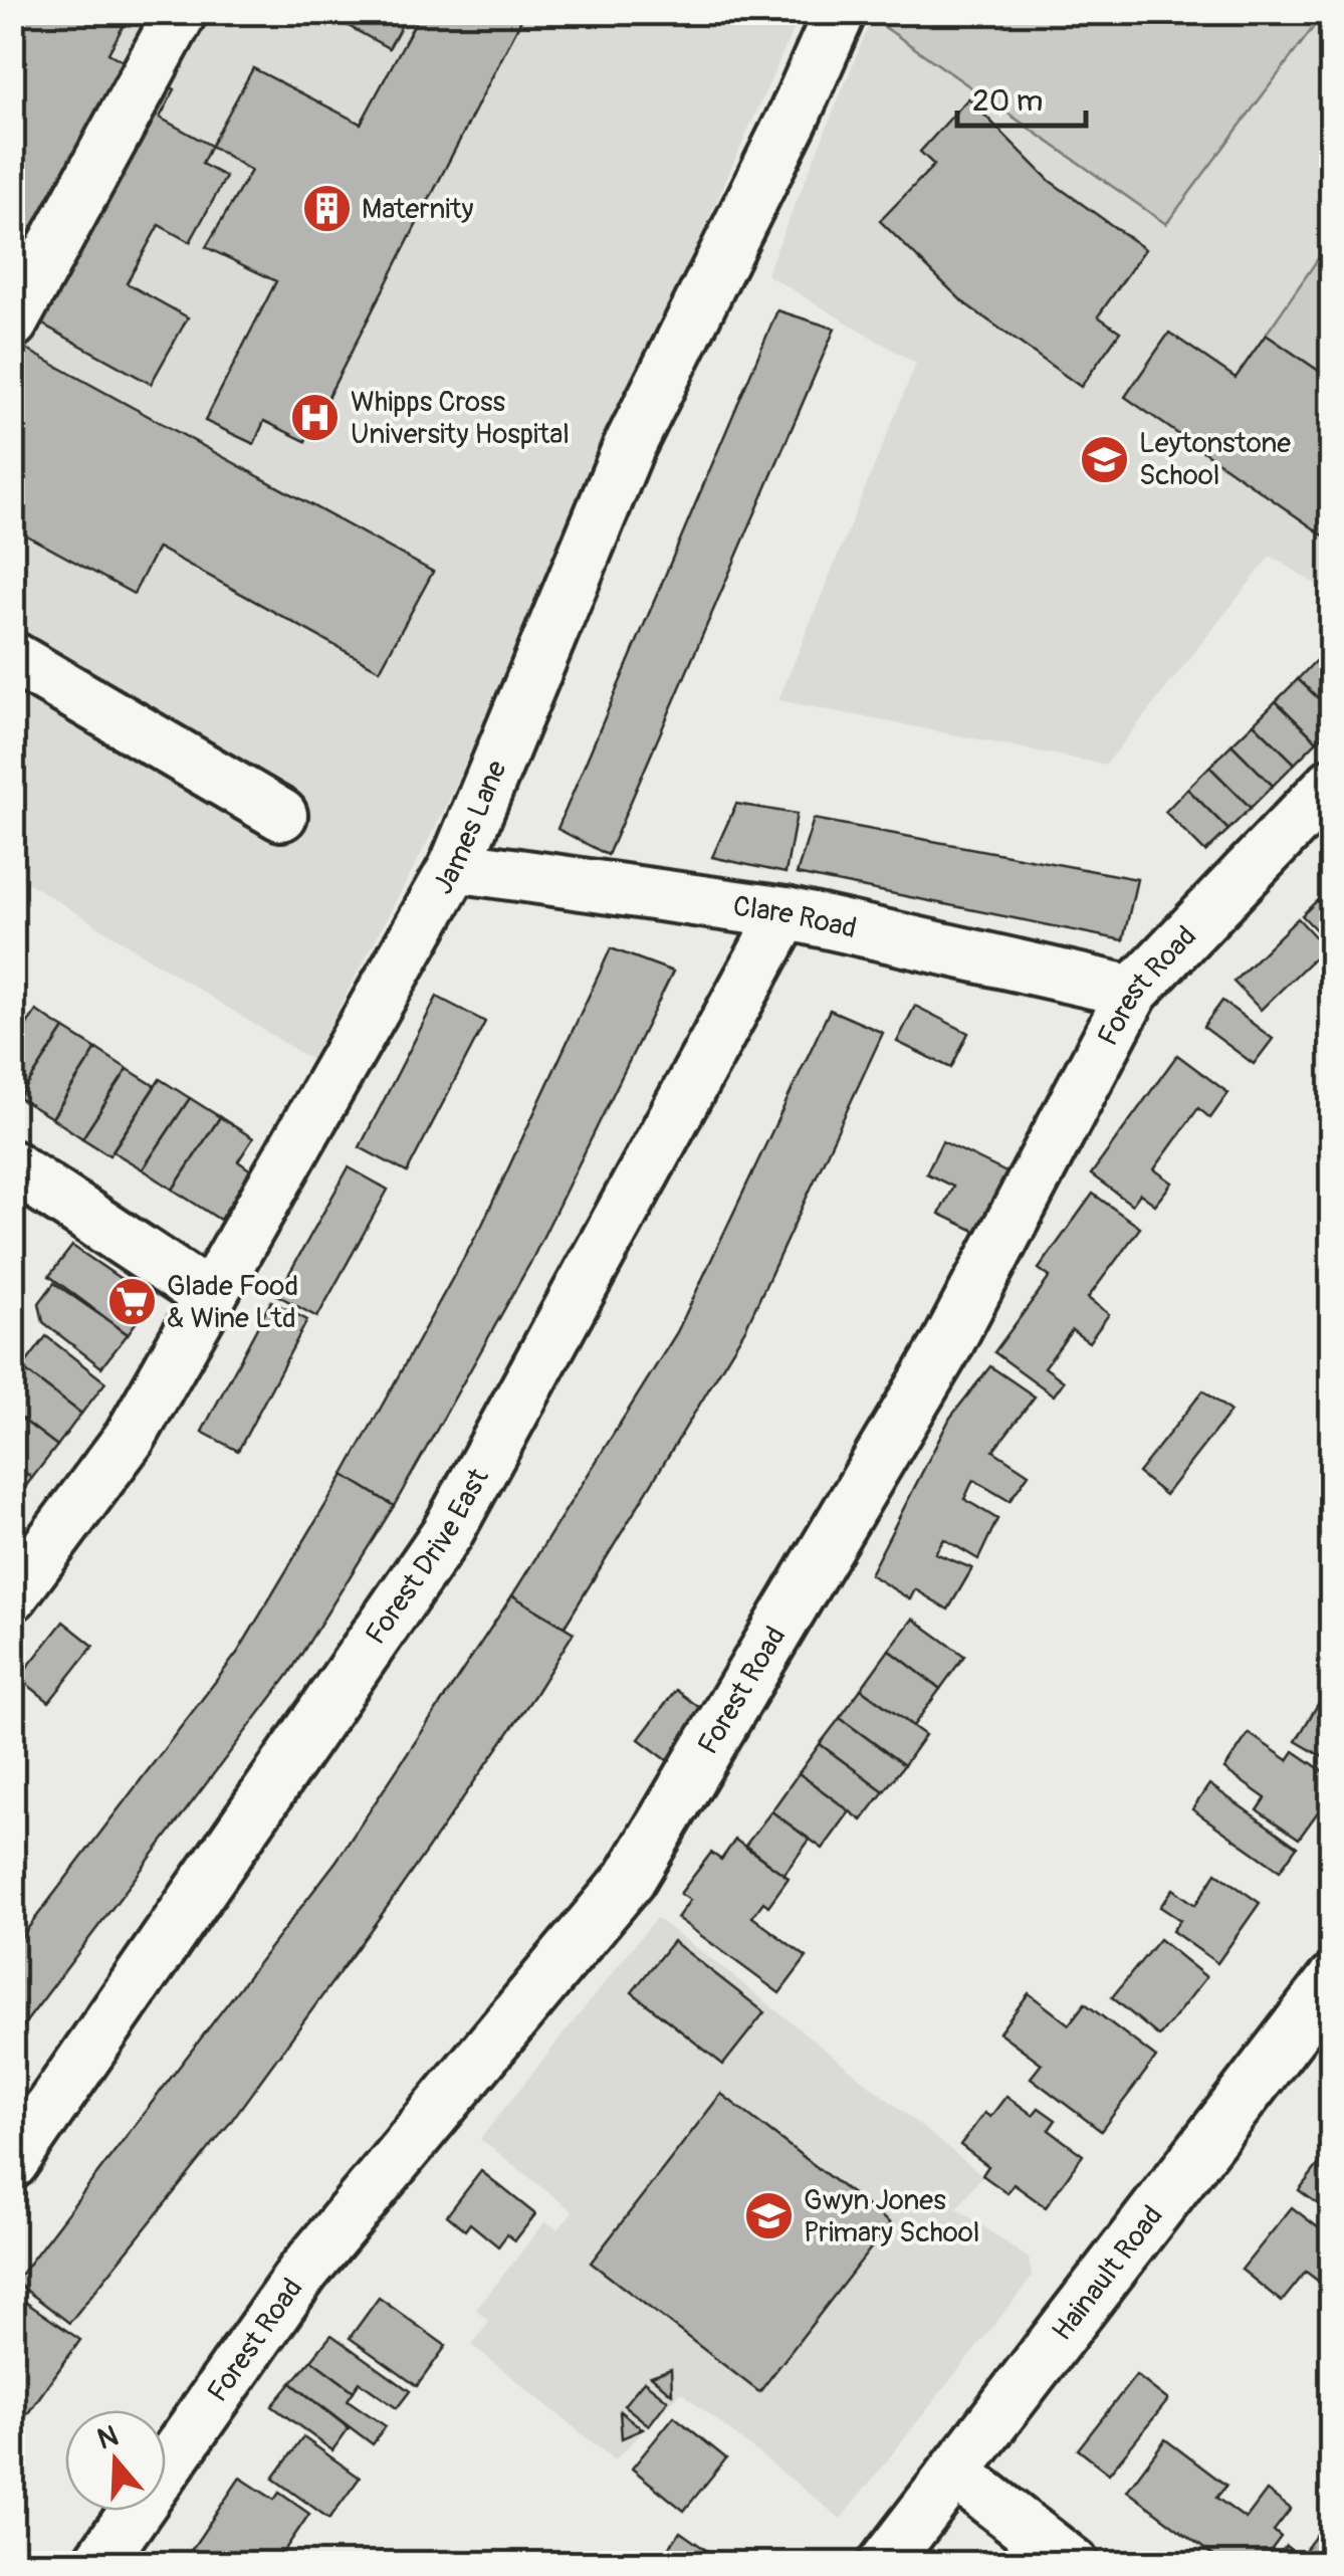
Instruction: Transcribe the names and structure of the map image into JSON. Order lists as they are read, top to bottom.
{
  "streets": {
    "street": [
      "James Lane",
      "Clare Road",
      "Forest Road",
      "Forest Drive East",
      "Hainault Road"
    ]
  },
  "crossings": [
    ["James Lane", "Clare Road"],
    ["Clare Road", "Forest Road"],
    ["Clare Road", "Forest Drive East"]
  ],
  "places": {
    "building": ["Maternity"],
    "hospital": ["Whipps Cross University Hospital"],
    "school or university": ["Leytonstone School", "Gwyn Jones Primary School"],
    "supermarket": ["Glade Food & Wine Ltd"]
  },
  "scale_bar": "20 m",
  "north": "top"
}
